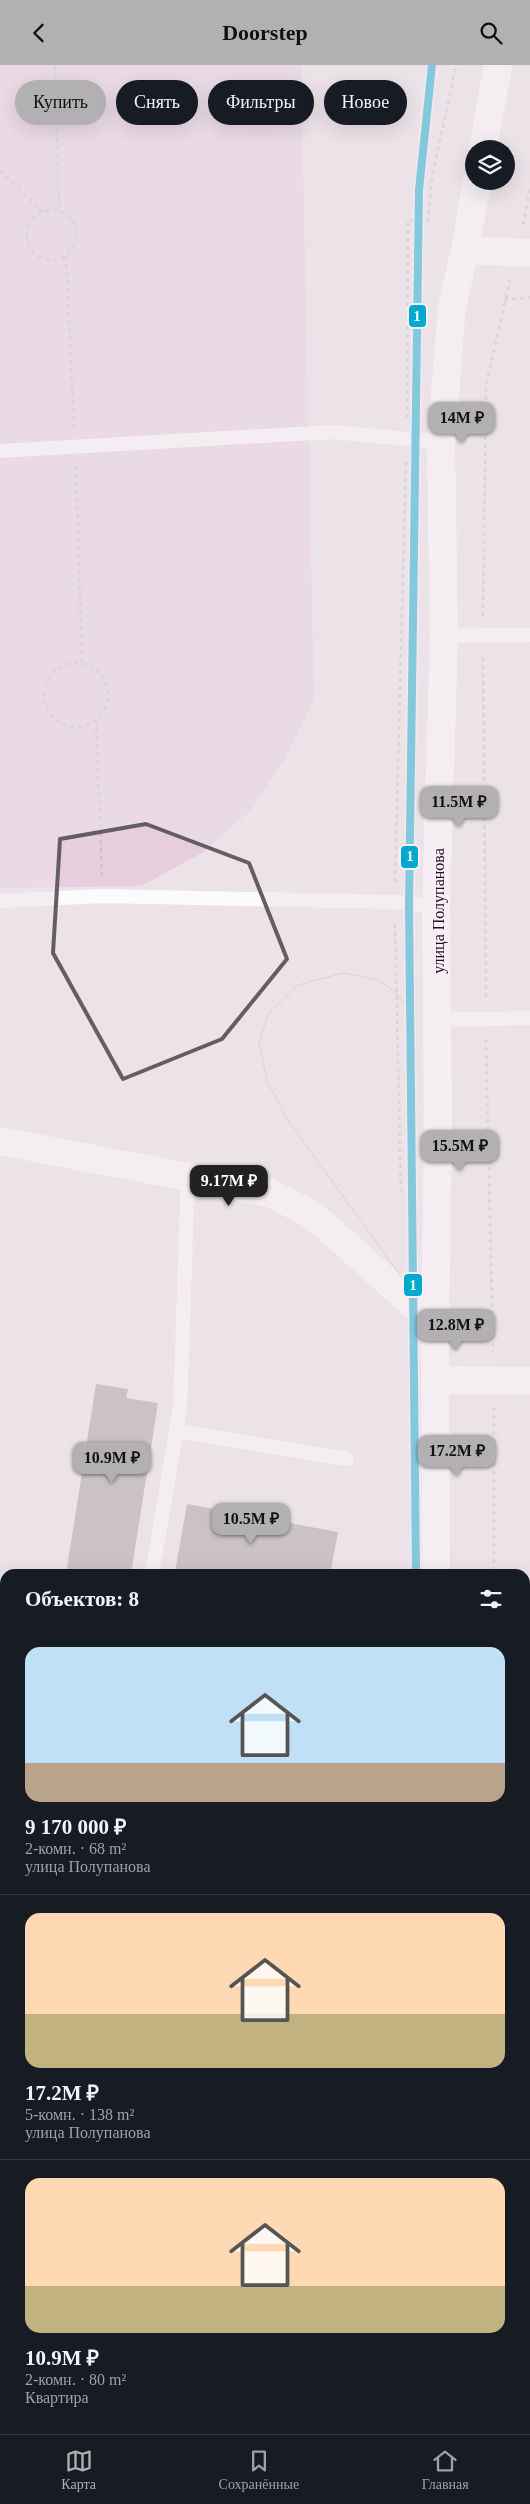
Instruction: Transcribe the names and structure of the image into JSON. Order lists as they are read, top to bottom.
{
  "streets": {
    "street": ["улица Полупанова"]
  },
  "lines": ["transit line 1"],
  "page": {
    "header": "Doorstep",
    "chip": [
      "Купить",
      "Снять",
      "Фильтры",
      "Новое"
    ],
    "price": [
      "14M ₽",
      "11.5M ₽",
      "15.5M ₽",
      "9.17M ₽",
      "12.8M ₽",
      "17.2M ₽",
      "10.9M ₽",
      "10.5M ₽"
    ],
    "heading": "Объектов: 8",
    "list": [
      {
        "name": "9 170 000 ₽",
        "note": "2-комн. · 68 m² · улица Полупанова"
      },
      {
        "name": "17.2M ₽",
        "note": "5-комн. · 138 m² · улица Полупанова"
      },
      {
        "name": "10.9M ₽",
        "note": "2-комн. · 80 m² · Квартира"
      }
    ],
    "tabs": ["Карта", "Сохранённые", "Главная"]
  }
}
